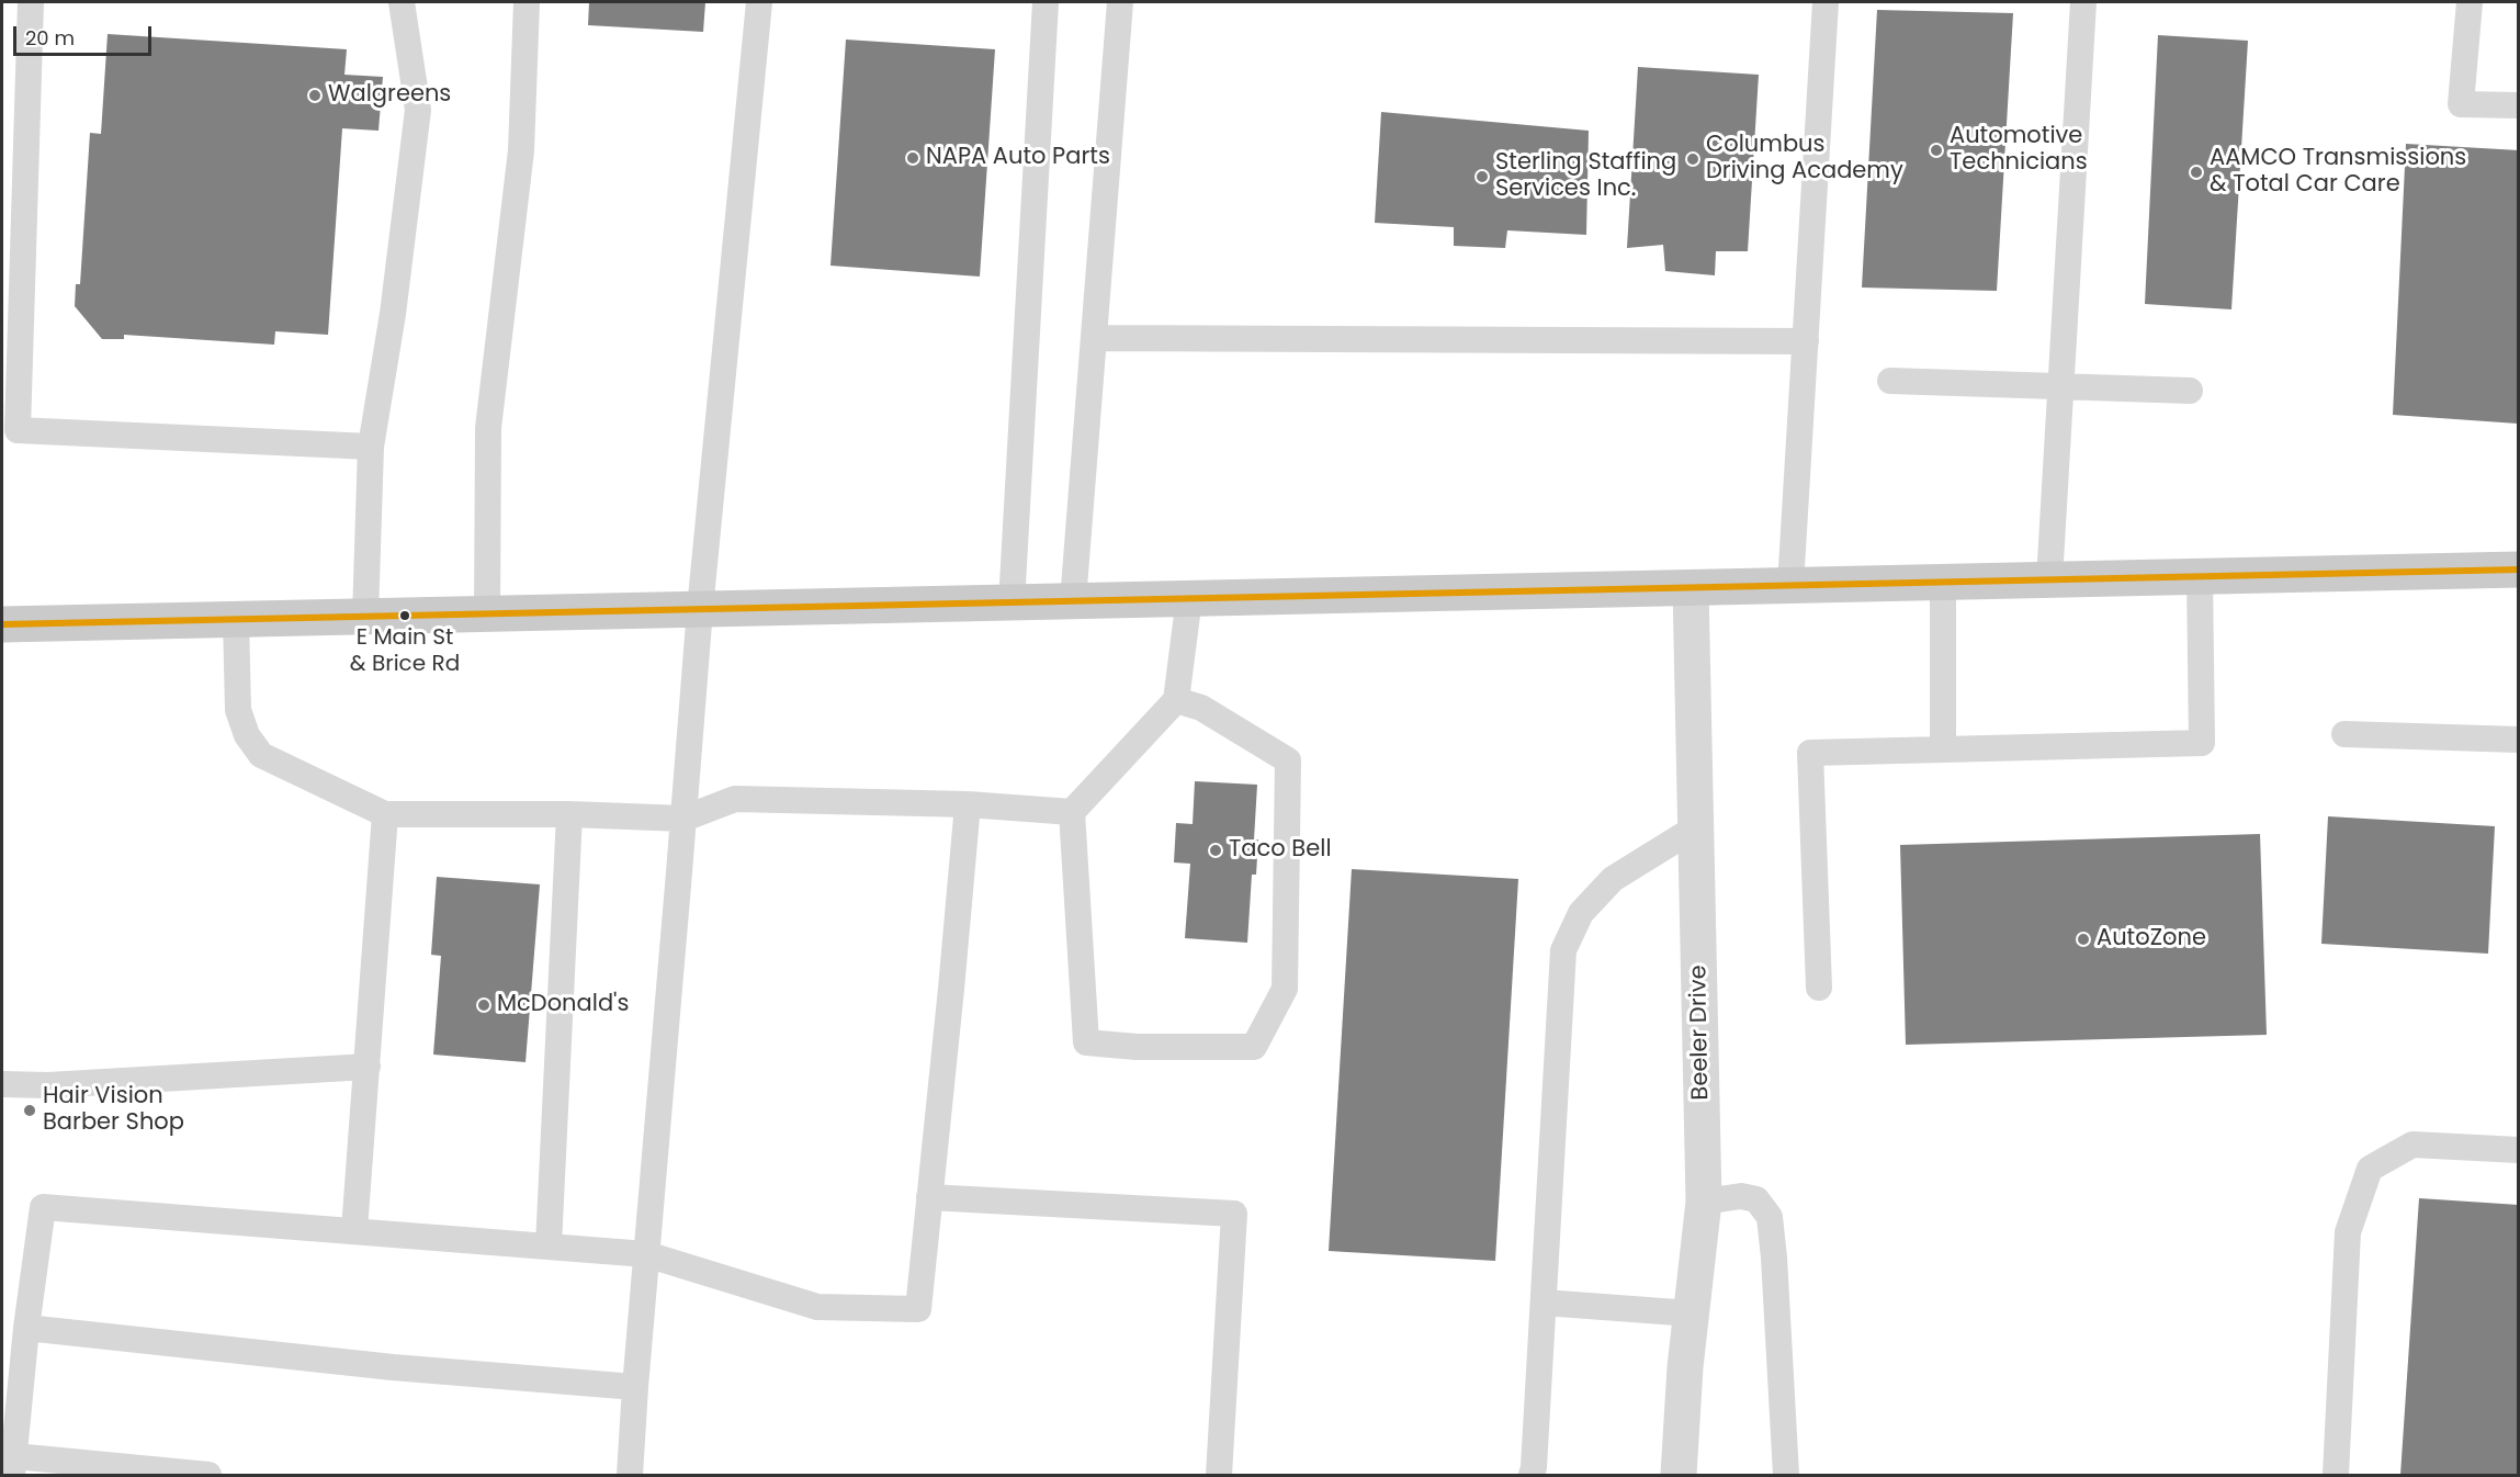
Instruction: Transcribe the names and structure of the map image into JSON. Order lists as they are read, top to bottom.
{
  "streets": {
    "street": ["Beeler Drive"]
  },
  "places": [
    "Walgreens",
    "Automotive Technicians",
    "NAPA Auto Parts",
    "Columbus Driving Academy",
    "AAMCO Transmissions & Total Car Care",
    "Sterling Staffing Services Inc.",
    "E Main St & Brice Rd",
    "Taco Bell",
    "AutoZone",
    "McDonald's",
    "Hair Vision Barber Shop"
  ],
  "scale_bar": "20 m"
}
